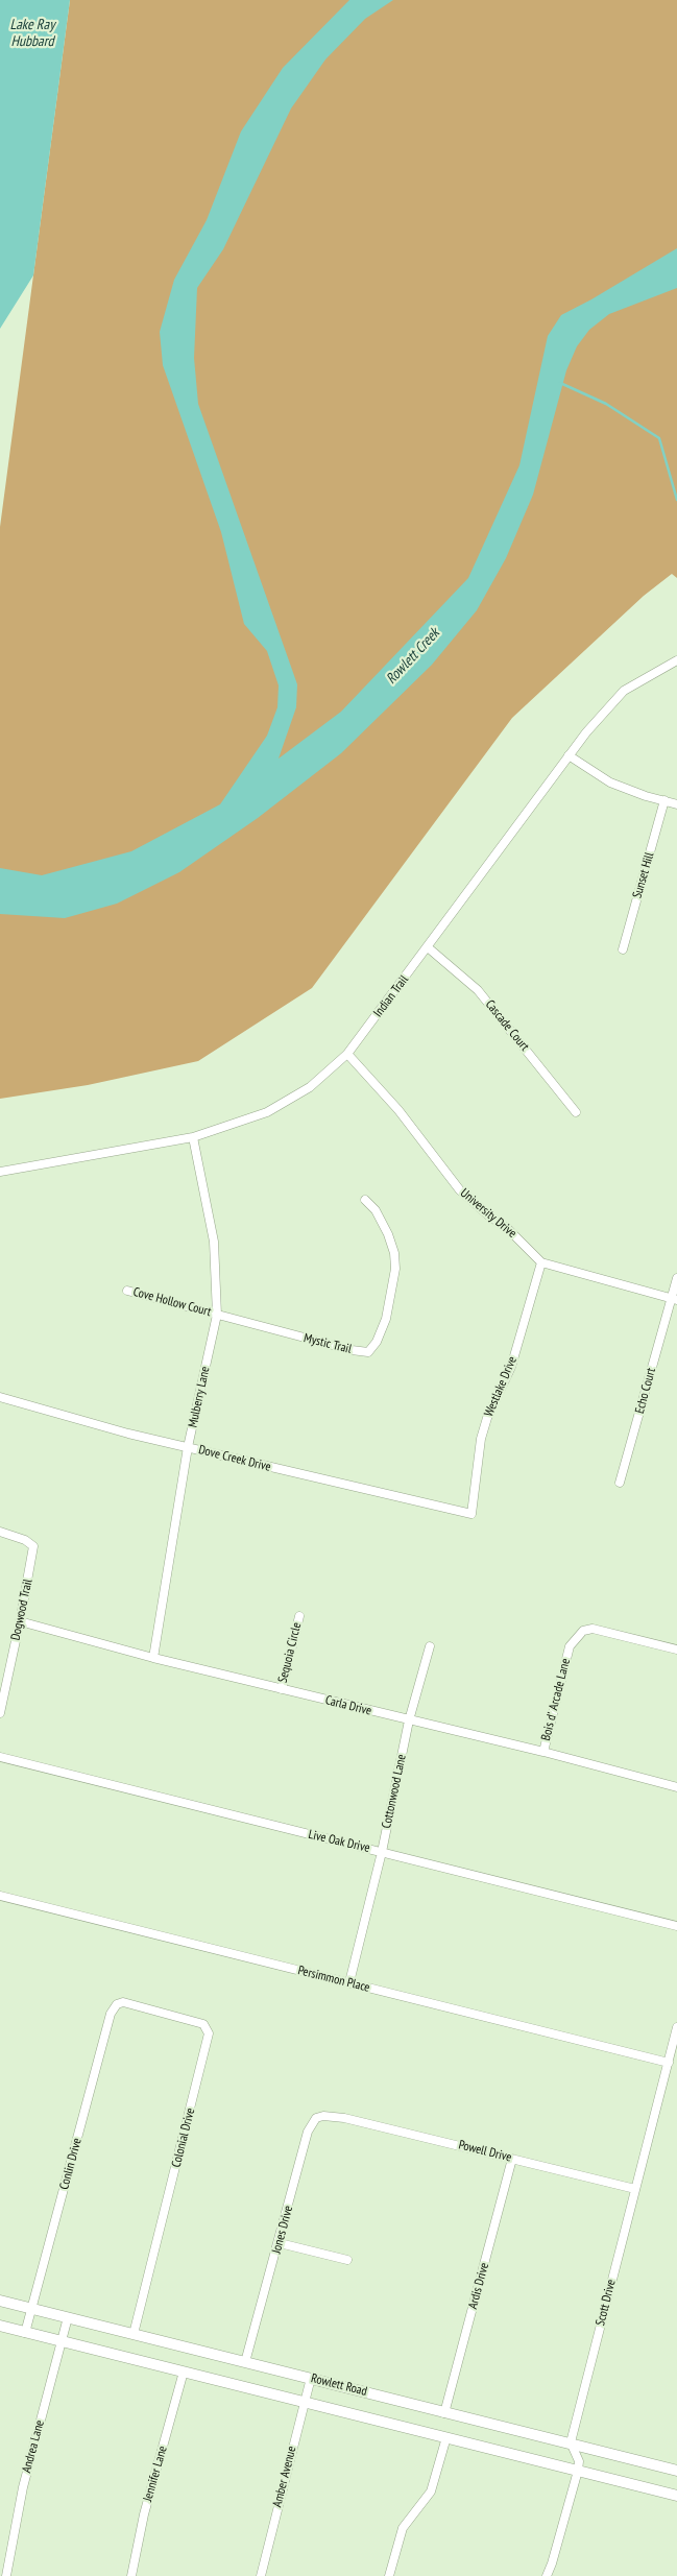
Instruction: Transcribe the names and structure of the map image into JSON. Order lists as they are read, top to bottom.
{
  "streets": {
    "main road": ["Rowlett Road"],
    "street": [
      "Sunset Hill",
      "Indian Trail",
      "Cascade Court",
      "University Drive",
      "Cove Hollow Court",
      "Mystic Trail",
      "Westlake Drive",
      "Echo Court",
      "Mulberry Lane",
      "Dove Creek Drive",
      "Dogwood Trail",
      "Sequoia Circle",
      "Bois d' Arcade Lane",
      "Carla Drive",
      "Cottonwood Lane",
      "Live Oak Drive",
      "Persimmon Place",
      "Colonial Drive",
      "Powell Drive",
      "Conlin Drive",
      "Jones Drive",
      "Ardis Drive",
      "Scott Drive",
      "Andrea Lane",
      "Jennifer Lane",
      "Amber Avenue"
    ]
  },
  "crossings": [
    ["Indian Trail", "Cascade Court"],
    ["Indian Trail", "University Drive"],
    ["Indian Trail", "Mulberry Lane"],
    ["University Drive", "Westlake Drive"],
    ["University Drive", "Echo Court"],
    ["Cove Hollow Court", "Mystic Trail"],
    ["Cove Hollow Court", "Mulberry Lane"],
    ["Mystic Trail", "Mulberry Lane"],
    ["Westlake Drive", "Dove Creek Drive"],
    ["Mulberry Lane", "Dove Creek Drive"],
    ["Mulberry Lane", "Carla Drive"],
    ["Dogwood Trail", "Carla Drive"],
    ["Sequoia Circle", "Carla Drive"],
    ["Bois d' Arcade Lane", "Carla Drive"],
    ["Carla Drive", "Cottonwood Lane"],
    ["Cottonwood Lane", "Live Oak Drive"],
    ["Cottonwood Lane", "Persimmon Place"],
    ["Persimmon Place", "Scott Drive"],
    ["Colonial Drive", "Conlin Drive"],
    ["Colonial Drive", "Rowlett Road"],
    ["Powell Drive", "Jones Drive"],
    ["Powell Drive", "Ardis Drive"],
    ["Powell Drive", "Scott Drive"],
    ["Conlin Drive", "Rowlett Road"],
    ["Jones Drive", "Rowlett Road"],
    ["Ardis Drive", "Rowlett Road"],
    ["Scott Drive", "Rowlett Road"],
    ["Rowlett Road", "Andrea Lane"],
    ["Rowlett Road", "Jennifer Lane"],
    ["Rowlett Road", "Amber Avenue"]
  ],
  "water": ["Lake Ray Hubbard", "Rowlett Creek"]
}
